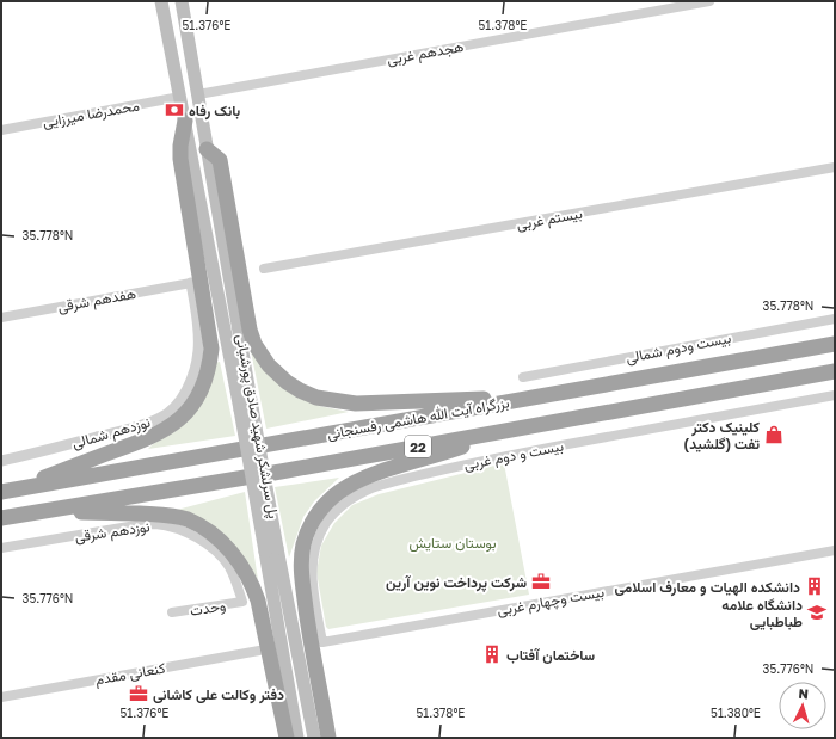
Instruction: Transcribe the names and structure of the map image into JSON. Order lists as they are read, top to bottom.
{
  "streets": {
    "highway": ["بزرگراه آیت الله هاشمی رفسنجانی", "22"],
    "main road": ["پل سرلشکر شهید صادق پورشیانی"],
    "street": [
      "هجدهم غربی",
      "محمدرضا میرزایی",
      "بیستم غربی",
      "هفدهم شرقی",
      "بیست ودوم شمالی",
      "نوزدهم شمالی",
      "بیست و دوم غربی",
      "نوزدهم شرقی",
      "بیست وچهارم غربی",
      "وحدت",
      "کنعانی مقدم"
    ]
  },
  "crossings": [
    ["هجدهم غربی", "پل سرلشکر شهید صادق پورشیانی"],
    ["محمدرضا میرزایی", "پل سرلشکر شهید صادق پورشیانی"],
    ["هفدهم شرقی", "نوزدهم شمالی"],
    ["بیست و دوم غربی", "بیست وچهارم غربی"],
    ["نوزدهم شرقی", "وحدت"]
  ],
  "parks": ["بوستان ستایش"],
  "places": {
    "bank": ["بانک رفاه"],
    "shop": ["کلینیک دکتر تفت (گلشید)"],
    "office": ["شرکت پرداخت نوین آرین", "دفتر وکالت علی کاشانی"],
    "building": ["دانشکده الهیات و معارف اسلامی", "ساختمان آفتاب"],
    "school or university": ["دانشگاه علامه طباطبایی"]
  },
  "north": "top",
  "coordinates": [
    "51.376°E",
    "51.378°E",
    "35.778°N",
    "35.776°N",
    "51.380°E"
  ]
}
